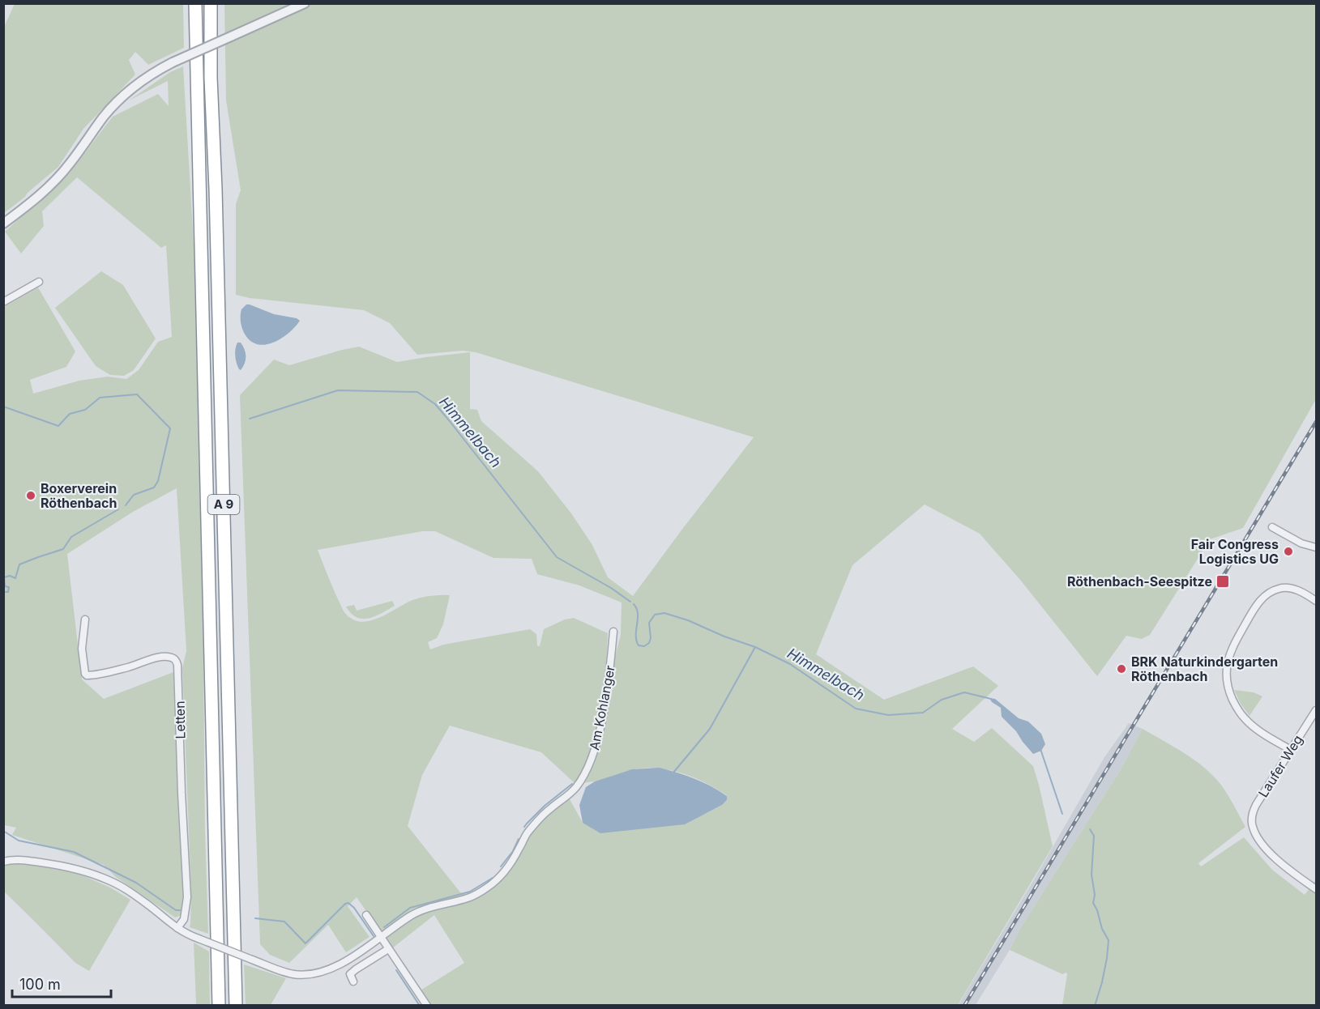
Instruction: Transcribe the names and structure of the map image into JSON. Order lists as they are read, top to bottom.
{
  "streets": {
    "highway": ["A 9"],
    "street": ["Am Kohlanger", "Letten", "Laufer Weg"]
  },
  "water": ["Himmelbach"],
  "places": {
    "other": ["Boxerverein Röthenbach", "Fair Congress Logistics UG", "BRK Naturkindergarten Röthenbach"],
    "transit": ["Röthenbach-Seespitze"]
  },
  "scale_bar": "100 m"
}
